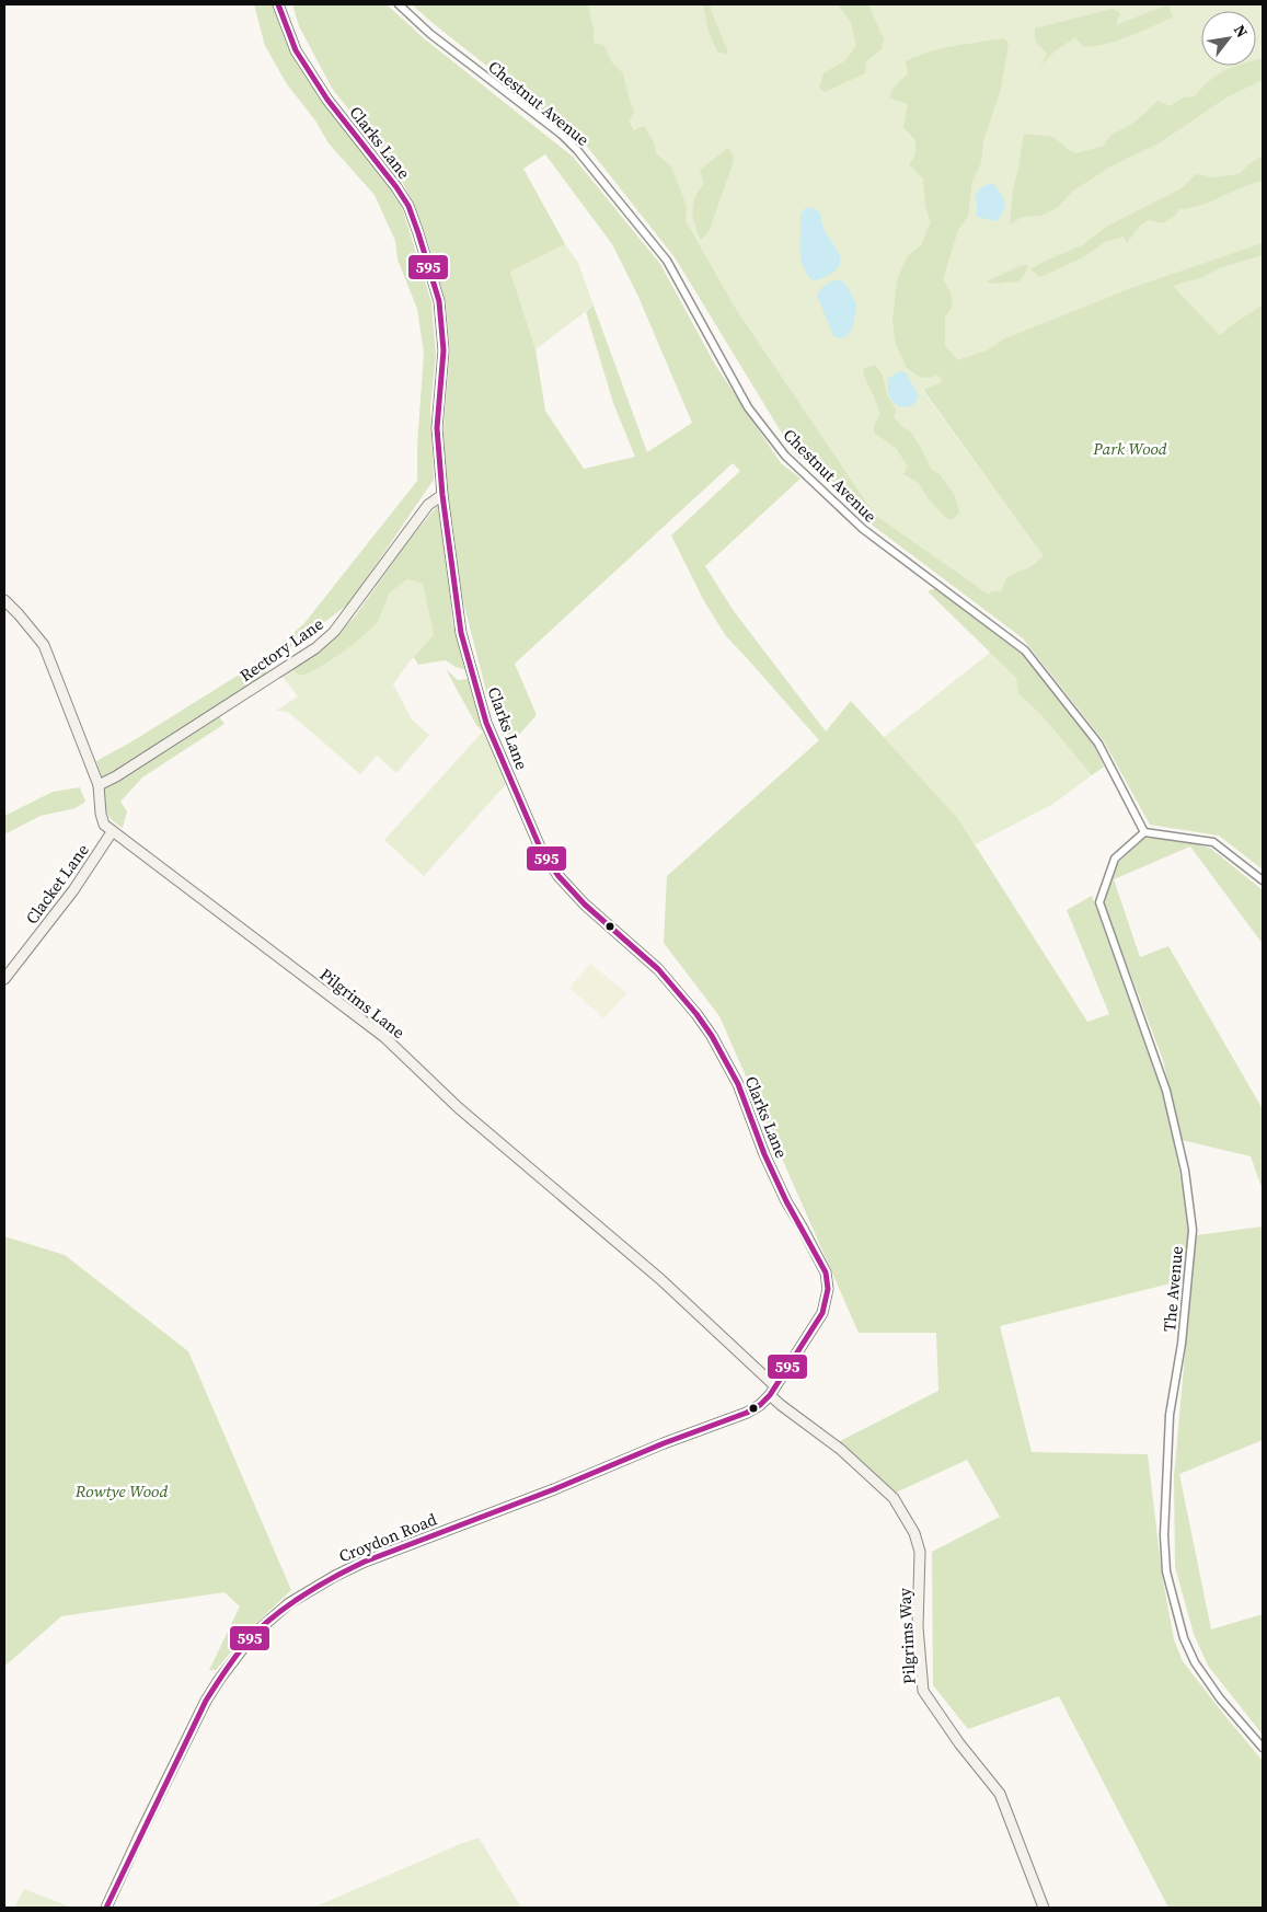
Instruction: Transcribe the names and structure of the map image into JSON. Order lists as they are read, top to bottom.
{
  "streets": {
    "main road": [
      "Clarks Lane",
      "Rectory Lane",
      "Clacket Lane",
      "Pilgrims Lane",
      "Croydon Road",
      "Pilgrims Way"
    ],
    "street": ["Chestnut Avenue", "The Avenue"]
  },
  "crossings": [
    ["Chestnut Avenue", "The Avenue"],
    ["Clarks Lane", "Rectory Lane"],
    ["Clarks Lane", "Pilgrims Lane"],
    ["Clarks Lane", "Croydon Road"],
    ["Clarks Lane", "Pilgrims Way"],
    ["Clacket Lane", "Pilgrims Lane"],
    ["Pilgrims Lane", "Croydon Road"],
    ["Pilgrims Lane", "Pilgrims Way"],
    ["Croydon Road", "Pilgrims Way"]
  ],
  "parks": ["Park Wood", "Rowtye Wood"],
  "lines": ["transit line 595"],
  "north": "top right"
}
